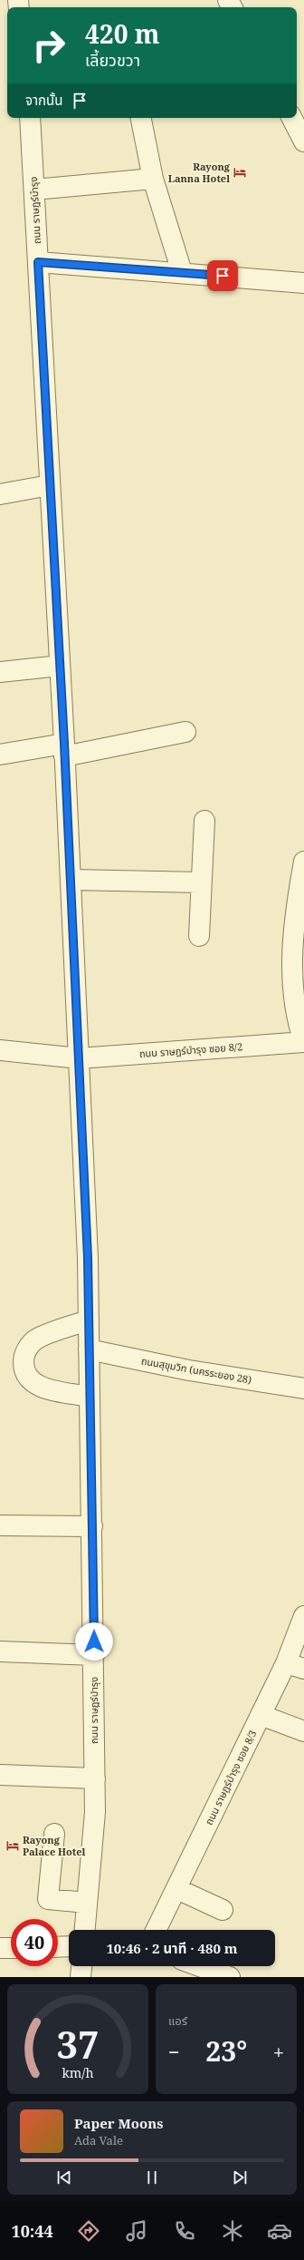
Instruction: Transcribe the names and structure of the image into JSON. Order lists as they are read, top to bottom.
{
  "streets": {
    "street": [
      "ถนน ราษฎร์บำรุง",
      "ถนน ราษฎร์บำรุง ซอย 8/2",
      "ถนนสุขุมวิท (นครระยอง 28)",
      "ถนน ราษฎร์บำรุง ซอย 8/3"
    ]
  },
  "crossings": [
    ["ถนน ราษฎร์บำรุง", "ถนน ราษฎร์บำรุง ซอย 8/2"],
    ["ถนน ราษฎร์บำรุง", "ถนนสุขุมวิท (นครระยอง 28)"]
  ],
  "places": {
    "hotel": ["Rayong Lanna Hotel", "Rayong Palace Hotel"]
  },
  "page": {
    "turn": ["420 m", "เลี้ยวขวา"],
    "then": "จากนั้น",
    "limit": "40",
    "trip": "10:46 · 2 นาที · 480 m",
    "tile": "แอร์",
    "heat": ["−", "23°", "+"],
    "song": ["Paper Moons", "Ada Vale"],
    "tabs": "10:44",
    "gauge": ["37", "km/h"]
  }
}
